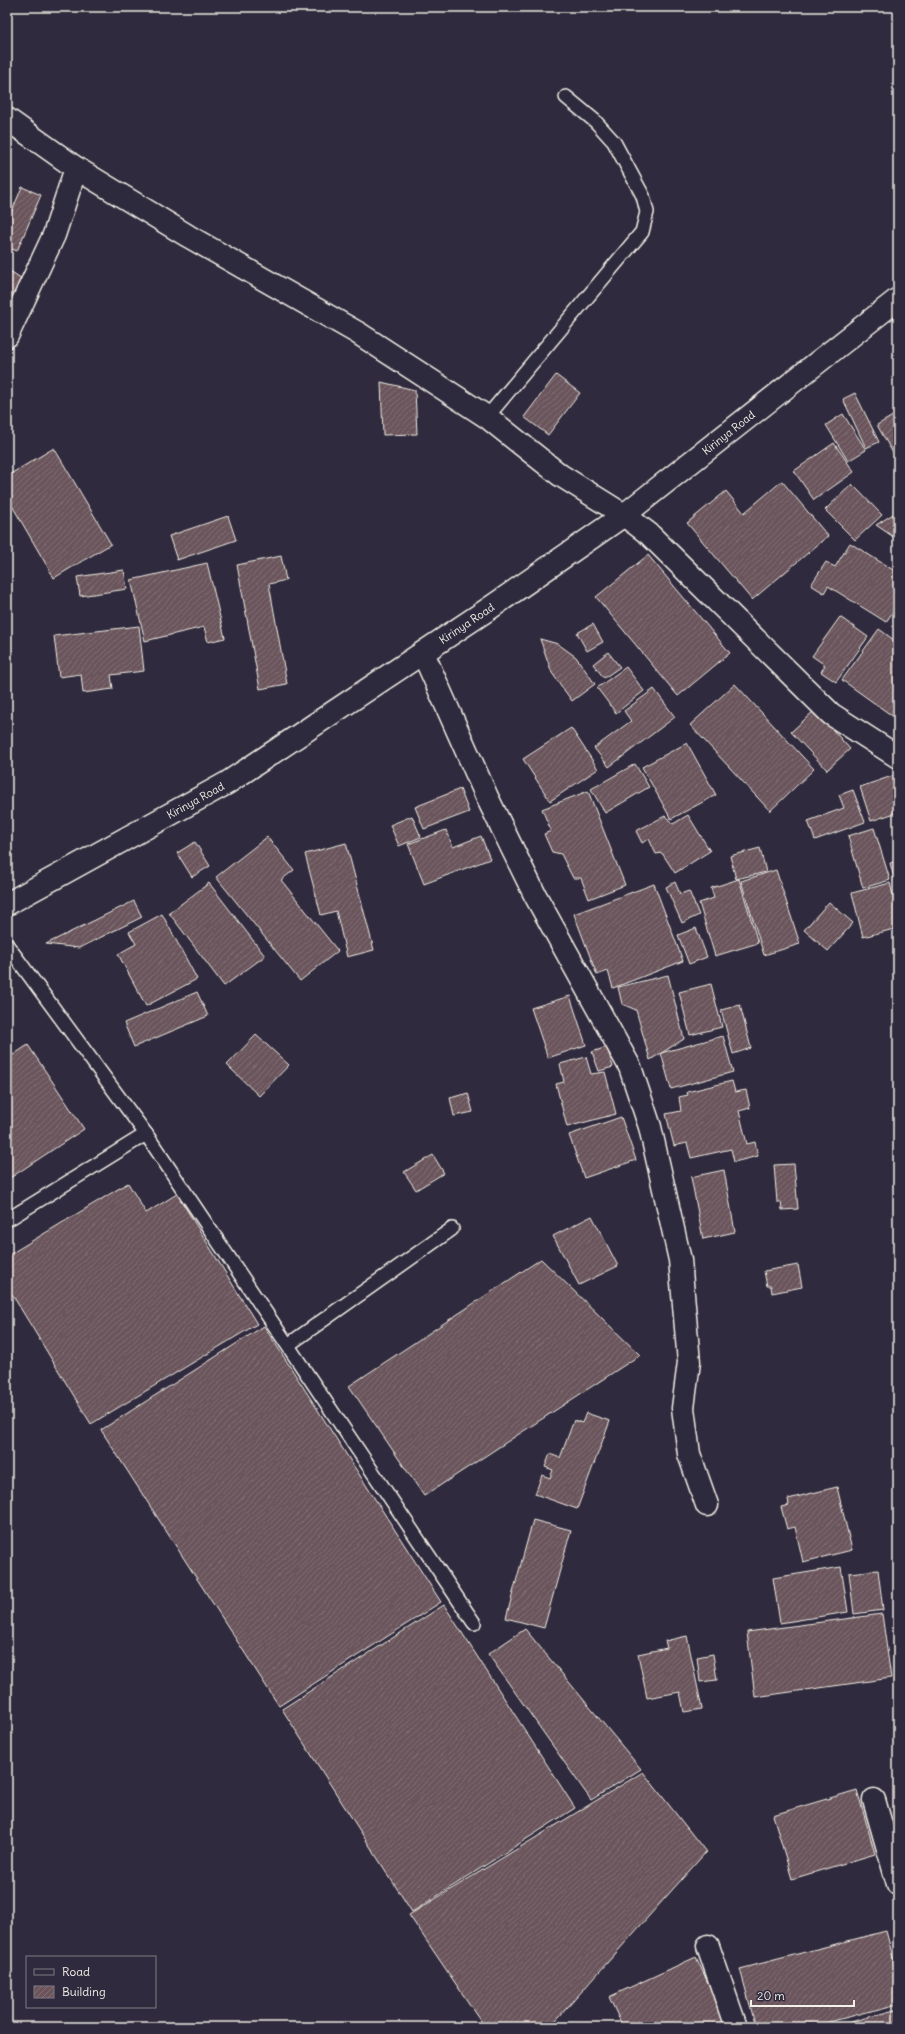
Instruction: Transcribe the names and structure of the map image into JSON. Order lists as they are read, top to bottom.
{
  "streets": {
    "street": ["Kirinya Road"]
  },
  "legend": ["Road", "Building"],
  "scale_bar": "20 m"
}
